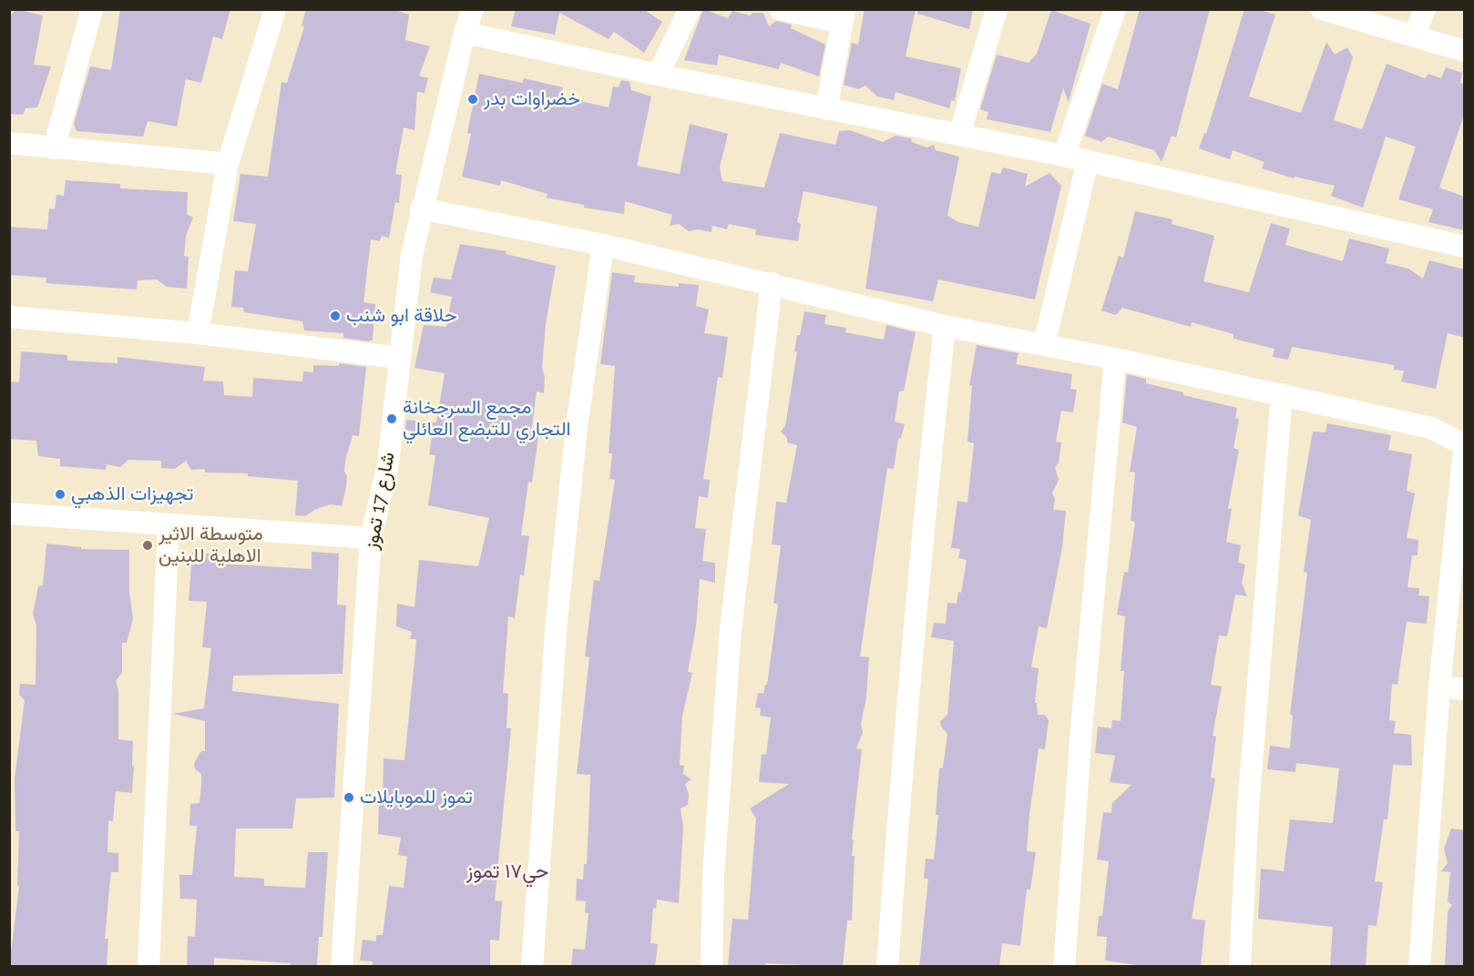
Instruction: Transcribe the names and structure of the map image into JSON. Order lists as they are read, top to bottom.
{
  "streets": {
    "street": ["شارع 17 تموز"]
  },
  "districts": ["حي۱۷ تموز"],
  "places": [
    "خضراوات بدر",
    "حلاقة ابو شنب",
    "مجمع السرجخانة التجاري للتبضع العائلي",
    "تجهيزات الذهبي",
    "متوسطة الاثير الاهلية للبنين",
    "تموز للموبايلات"
  ]
}
